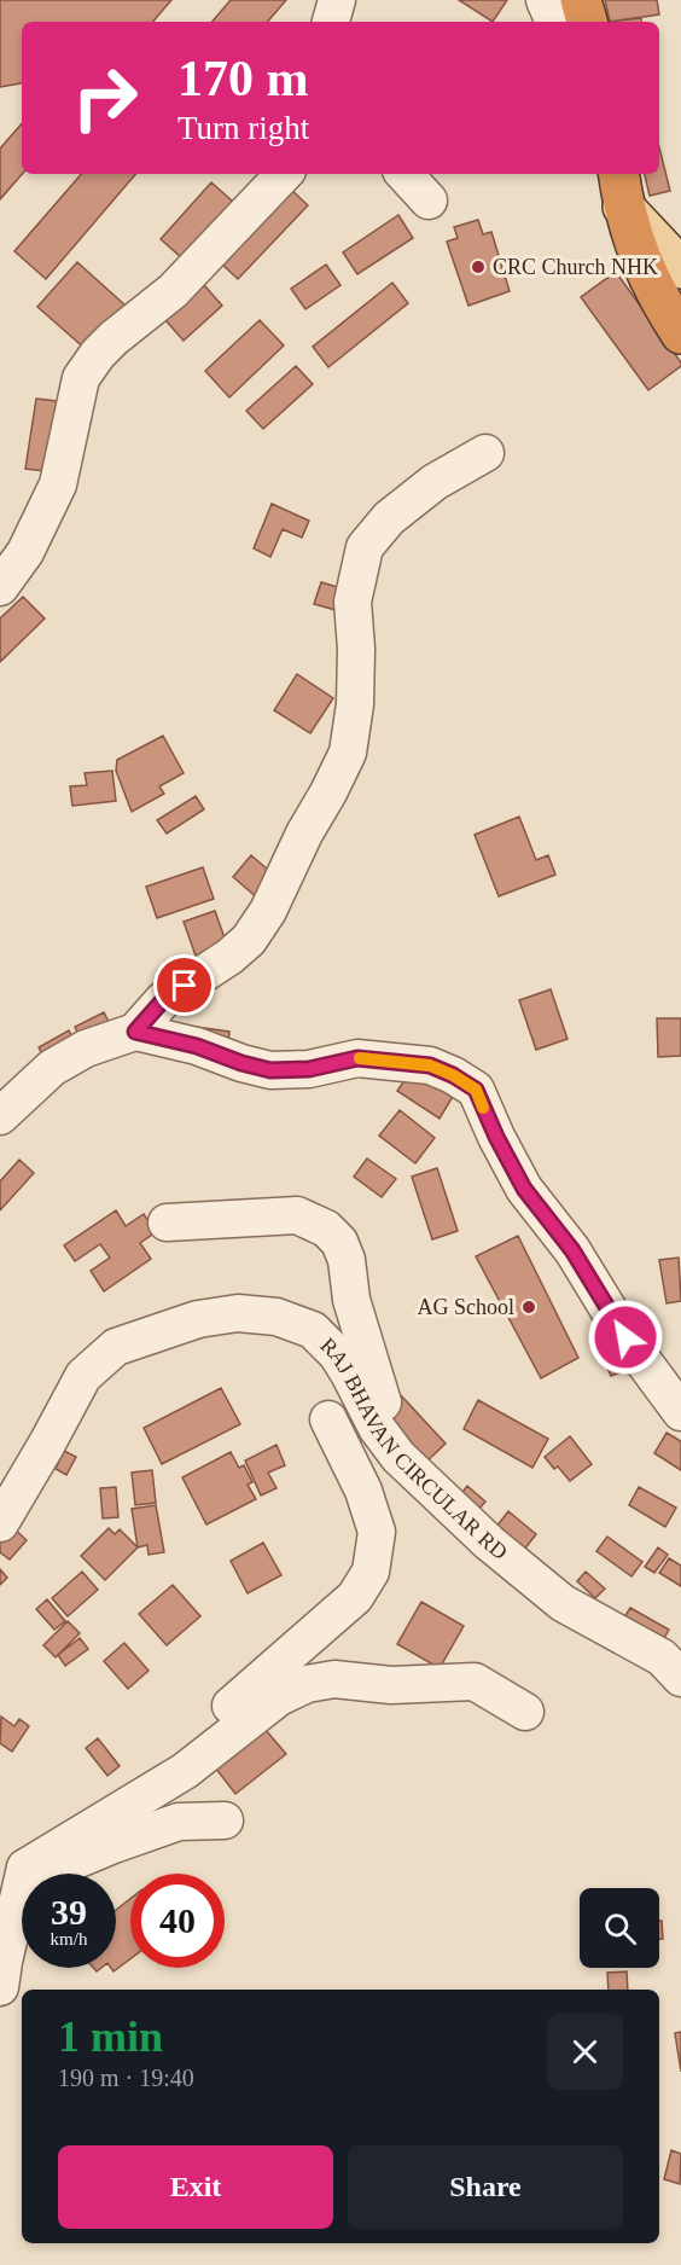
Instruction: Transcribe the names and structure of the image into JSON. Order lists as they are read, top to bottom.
{
  "streets": {
    "street": ["RAJ BHAVAN CIRCULAR RD"]
  },
  "places": ["CRC Church NHK", "AG School"],
  "page": {
    "turn": ["170 m", "Turn right"],
    "speed": "39 km/h",
    "limit": "40",
    "heading": ["1 min", "190 m · 19:40"],
    "buttons": ["Exit", "Share"]
  }
}
